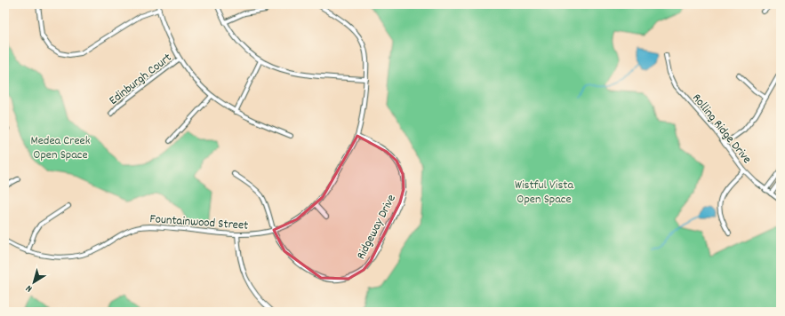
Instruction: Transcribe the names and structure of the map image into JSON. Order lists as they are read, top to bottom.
{
  "streets": {
    "street": [
      "Edinburgh Court",
      "Rolling Ridge Drive",
      "Fountainwood Street",
      "Ridgeway Drive"
    ]
  },
  "crossings": [
    ["Fountainwood Street", "Ridgeway Drive"]
  ],
  "parks": ["Medea Creek Open Space", "Wistful Vista Open Space"],
  "north": "bottom left"
}
